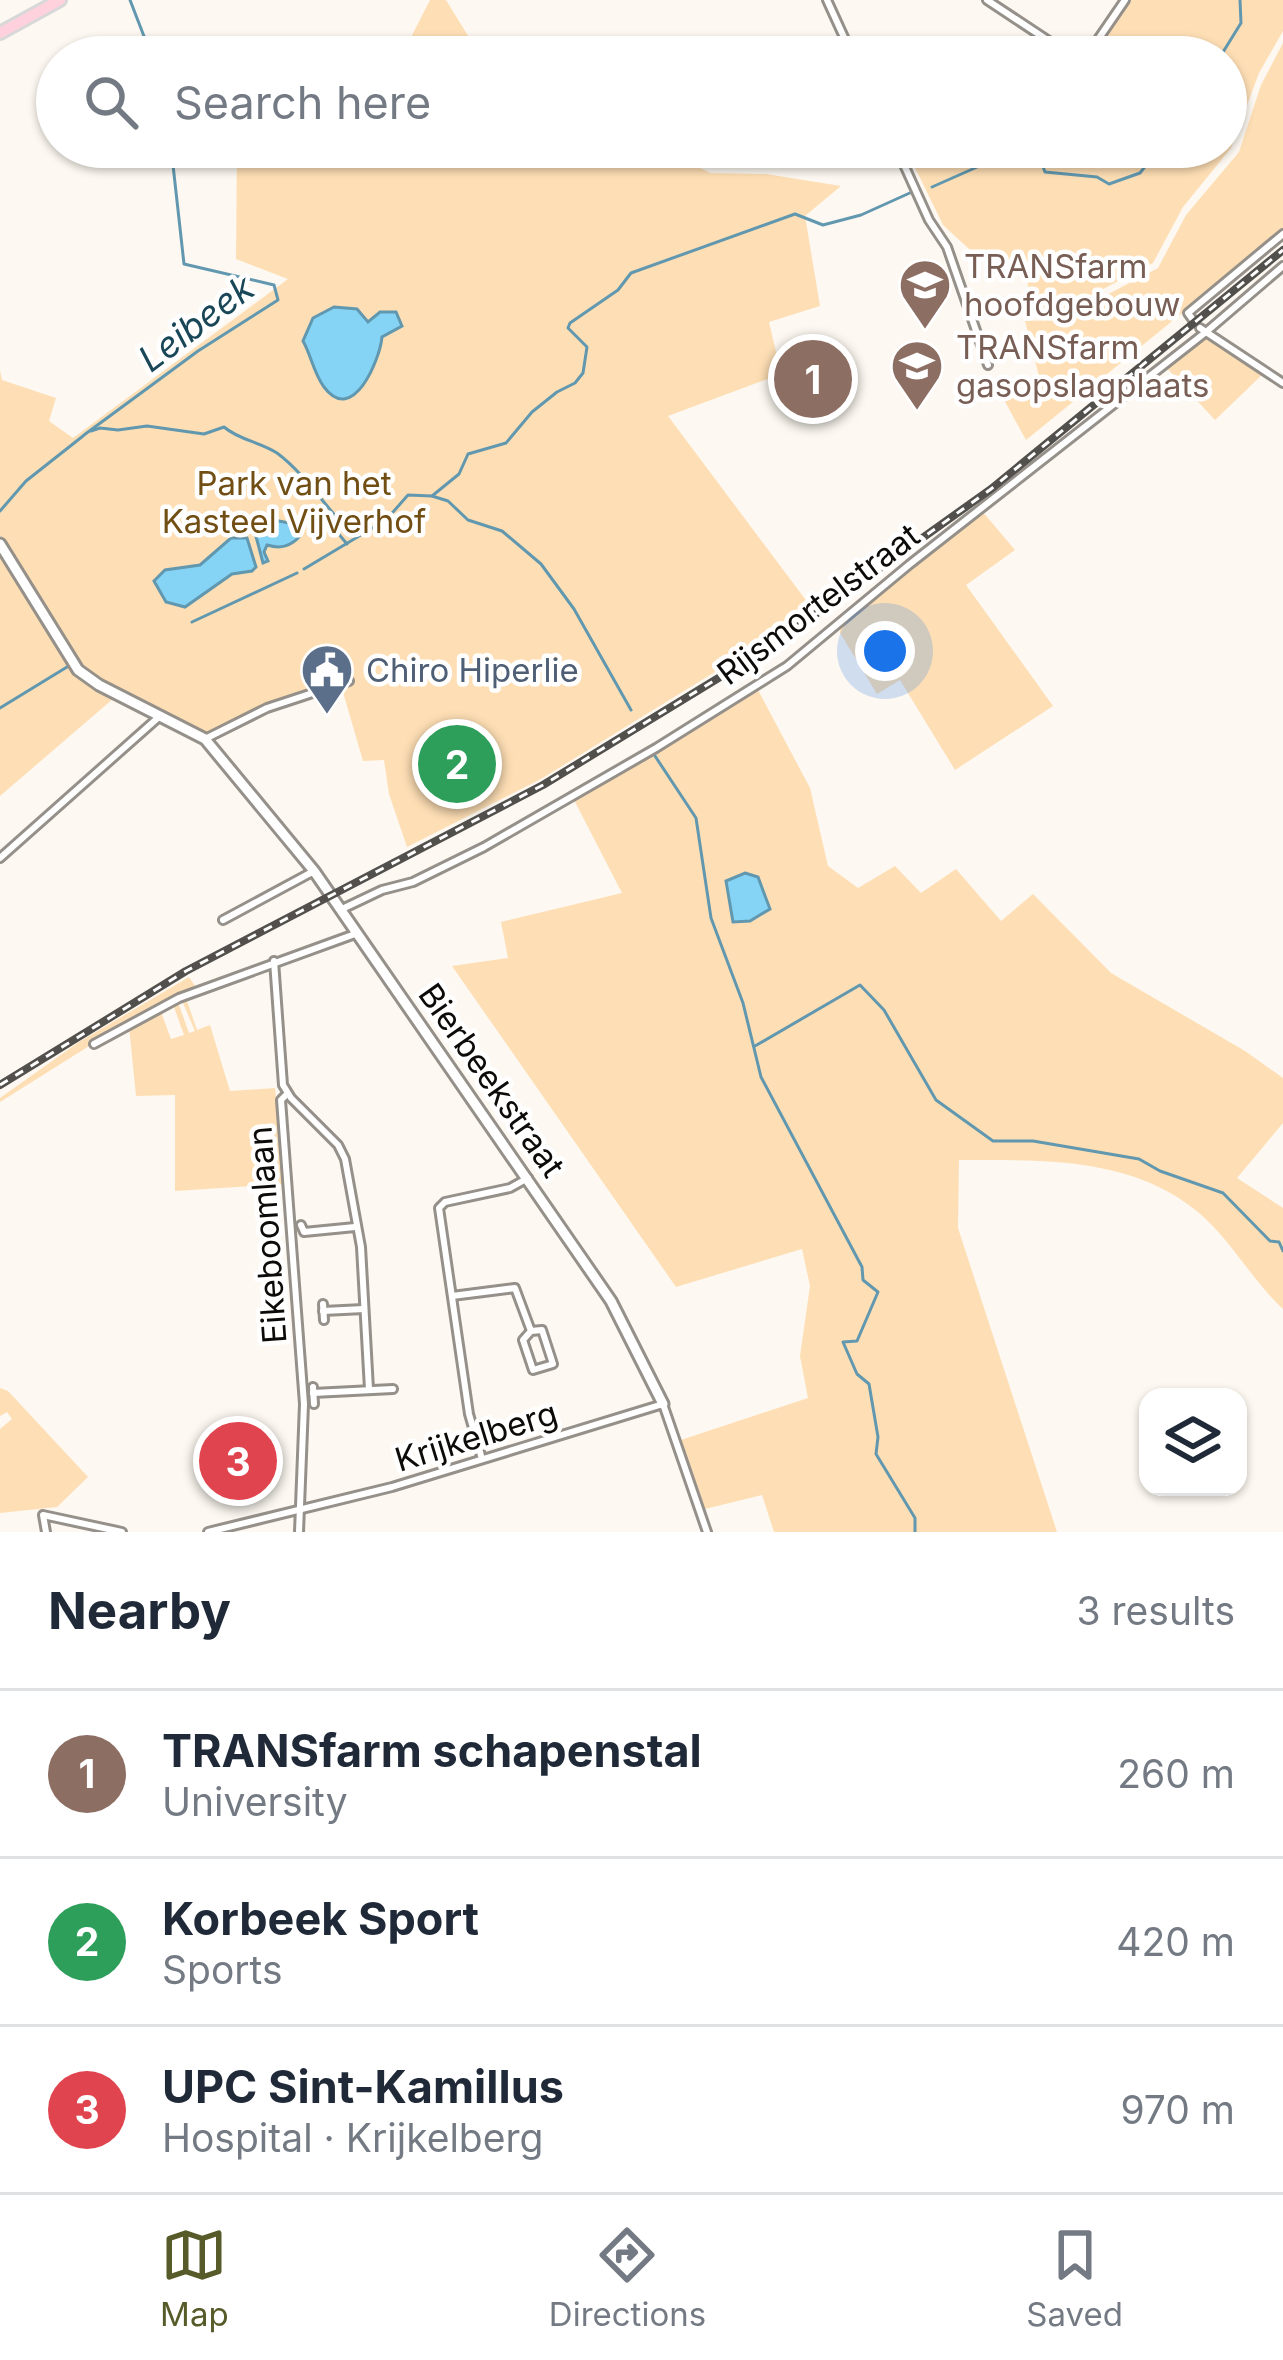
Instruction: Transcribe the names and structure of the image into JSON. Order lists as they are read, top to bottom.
{
  "streets": {
    "street": [
      "Rijsmortelstraat",
      "Bierbeekstraat",
      "Eikeboomlaan",
      "Krijkelberg"
    ]
  },
  "crossings": [
    ["Rijsmortelstraat", "Bierbeekstraat"],
    ["Bierbeekstraat", "Krijkelberg"],
    ["Eikeboomlaan", "Krijkelberg"]
  ],
  "water": ["Leibeek"],
  "parks": ["Park van het Kasteel Vijverhof"],
  "places": {
    "school or university": ["TRANSfarm hoofdgebouw", "TRANSfarm gasopslagplaats"],
    "public building": ["Chiro Hiperlie"]
  },
  "page": {
    "search": "Search here",
    "pins": ["1", "2", "3"],
    "heading": ["Nearby", "3 results"],
    "list": [
      {
        "mark": "1",
        "name": "TRANSfarm schapenstal",
        "note": "University",
        "value": "260 m"
      },
      {
        "mark": "2",
        "name": "Korbeek Sport",
        "note": "Sports",
        "value": "420 m"
      },
      {
        "mark": "3",
        "name": "UPC Sint-Kamillus",
        "note": "Hospital · Krijkelberg",
        "value": "970 m"
      }
    ],
    "nav": ["Map", "Directions", "Saved"]
  }
}
